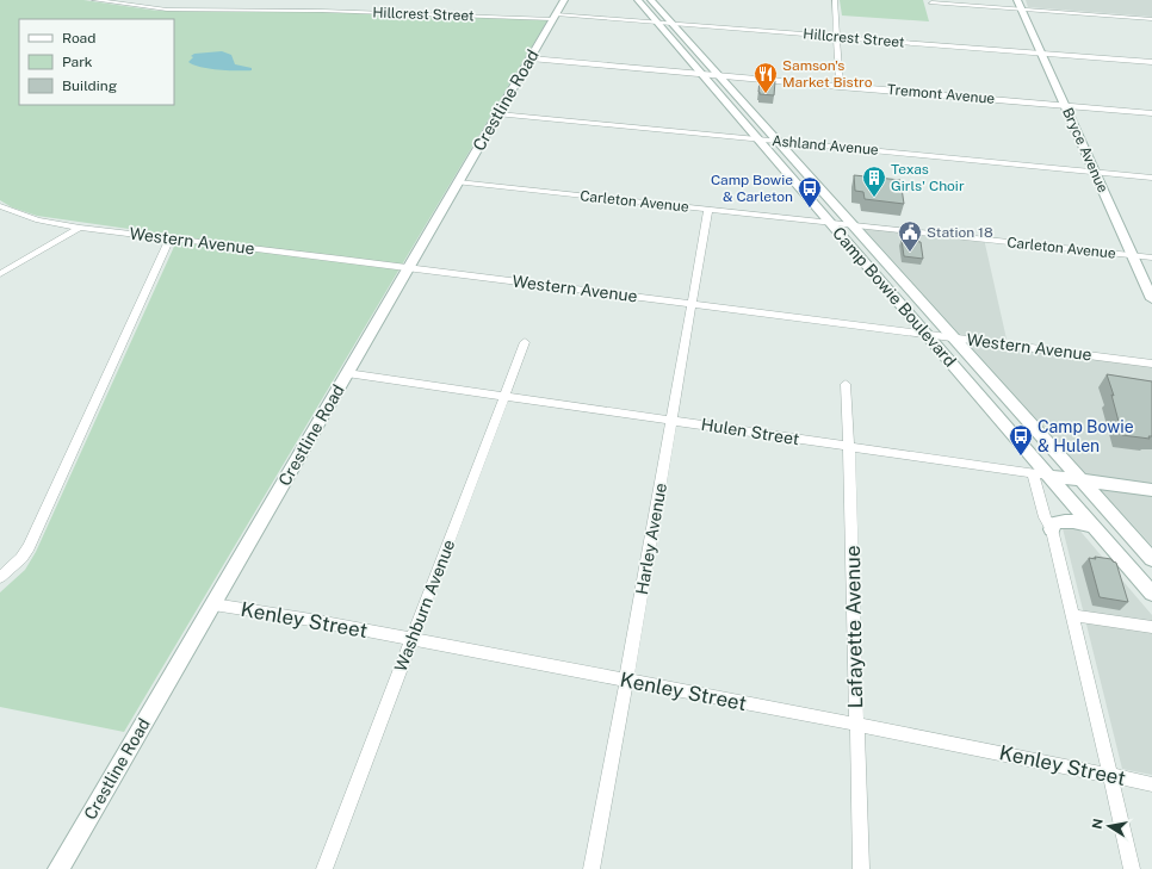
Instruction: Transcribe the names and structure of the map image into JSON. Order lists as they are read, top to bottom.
{
  "streets": {
    "main road": [
      "Crestline Road",
      "Bryce Avenue",
      "Camp Bowie Boulevard",
      "Hulen Street"
    ],
    "street": [
      "Hillcrest Street",
      "Tremont Avenue",
      "Ashland Avenue",
      "Carleton Avenue",
      "Western Avenue",
      "Harley Avenue",
      "Washburn Avenue",
      "Kenley Street",
      "Lafayette Avenue"
    ]
  },
  "crossings": [
    ["Hillcrest Street", "Crestline Road"],
    ["Hillcrest Street", "Bryce Avenue"],
    ["Hillcrest Street", "Camp Bowie Boulevard"],
    ["Tremont Avenue", "Crestline Road"],
    ["Tremont Avenue", "Bryce Avenue"],
    ["Tremont Avenue", "Camp Bowie Boulevard"],
    ["Crestline Road", "Ashland Avenue"],
    ["Crestline Road", "Carleton Avenue"],
    ["Crestline Road", "Western Avenue"],
    ["Crestline Road", "Hulen Street"],
    ["Crestline Road", "Kenley Street"],
    ["Ashland Avenue", "Bryce Avenue"],
    ["Ashland Avenue", "Camp Bowie Boulevard"],
    ["Bryce Avenue", "Carleton Avenue"],
    ["Carleton Avenue", "Camp Bowie Boulevard"],
    ["Carleton Avenue", "Harley Avenue"],
    ["Western Avenue", "Camp Bowie Boulevard"],
    ["Western Avenue", "Harley Avenue"],
    ["Camp Bowie Boulevard", "Hulen Street"],
    ["Hulen Street", "Harley Avenue"],
    ["Hulen Street", "Washburn Avenue"],
    ["Hulen Street", "Lafayette Avenue"],
    ["Harley Avenue", "Kenley Street"],
    ["Washburn Avenue", "Kenley Street"],
    ["Kenley Street", "Lafayette Avenue"]
  ],
  "places": {
    "restaurant": ["Samson's Market Bistro"],
    "building": ["Texas Girls' Choir"],
    "bus stop": ["Camp Bowie & Carleton", "Camp Bowie & Hulen"],
    "public building": ["Station 18"]
  },
  "legend": ["Road", "Park", "Building"],
  "north": "left"
}
